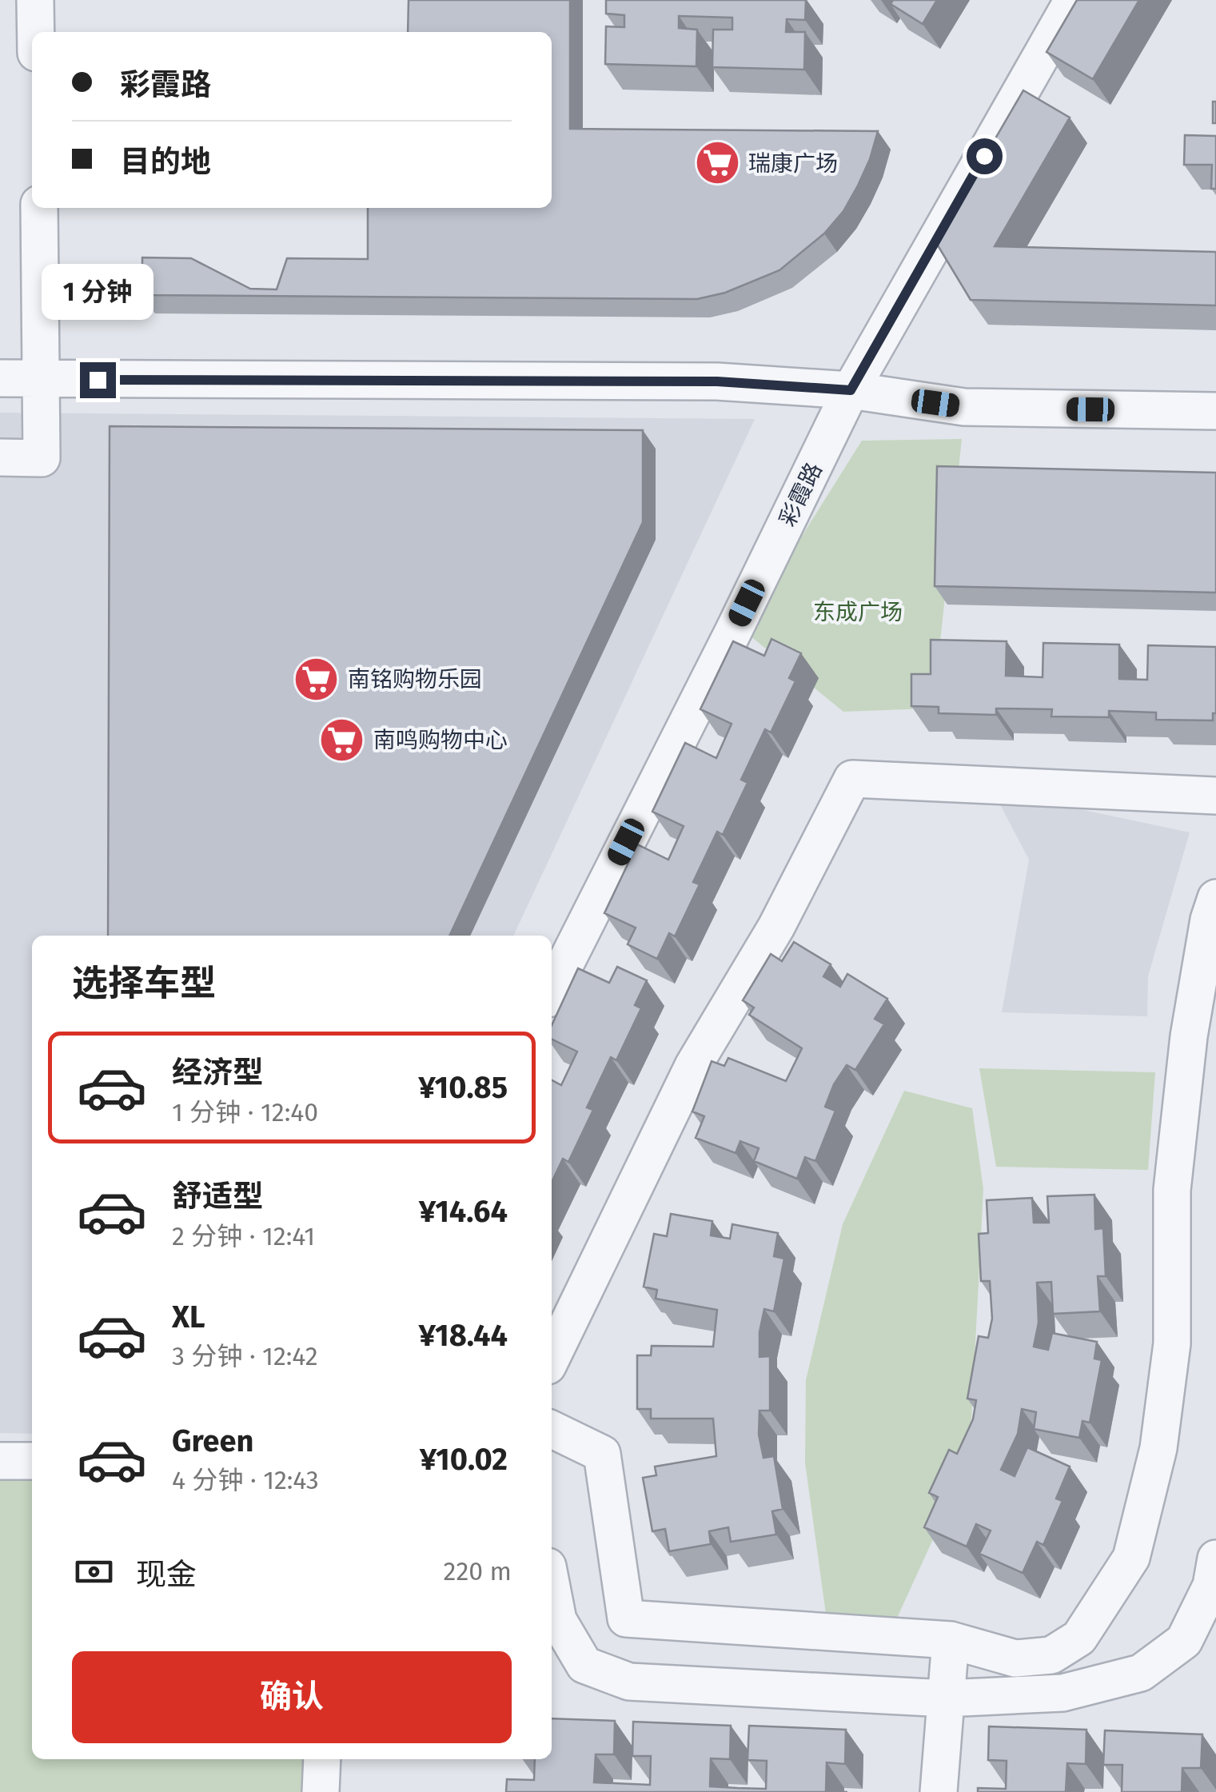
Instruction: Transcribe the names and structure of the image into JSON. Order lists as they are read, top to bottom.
{
  "streets": {
    "street": ["彩霞路"]
  },
  "parks": ["东成广场"],
  "places": {
    "supermarket": ["瑞康广场", "南铭购物乐园", "南鸣购物中心"]
  },
  "page": {
    "banner": ["彩霞路", "目的地"],
    "bubble": "1 分钟",
    "heading": "选择车型",
    "list": [
      {
        "name": "经济型",
        "note": "1 分钟 · 12:40",
        "value": "¥10.85"
      },
      {
        "name": "舒适型",
        "note": "2 分钟 · 12:41",
        "value": "¥14.64"
      },
      {
        "name": "XL",
        "note": "3 分钟 · 12:42",
        "value": "¥18.44"
      },
      {
        "name": "Green",
        "note": "4 分钟 · 12:43",
        "value": "¥10.02"
      }
    ],
    "pay": ["现金", "220 m"],
    "buttons": "确认"
  }
}
